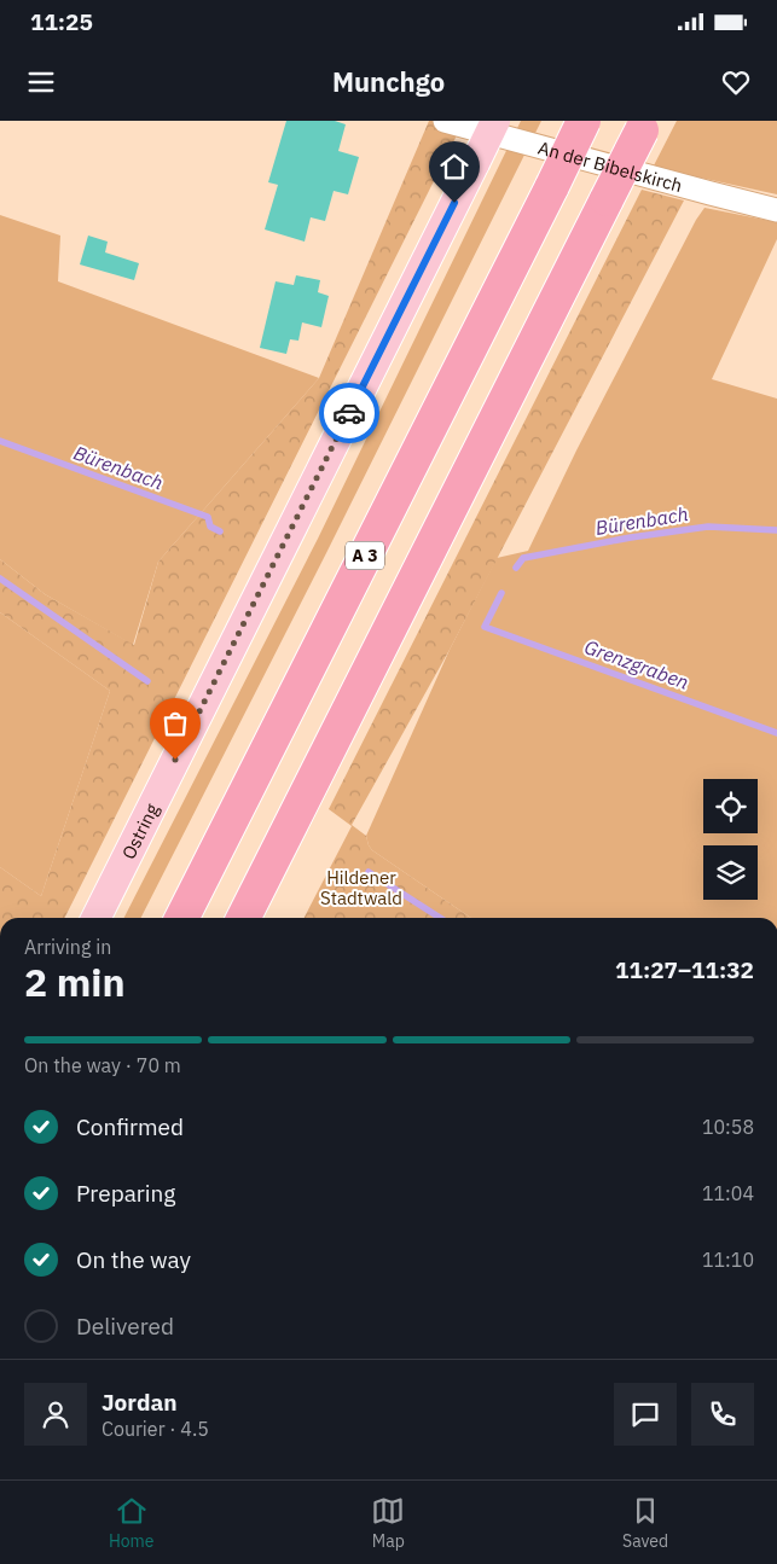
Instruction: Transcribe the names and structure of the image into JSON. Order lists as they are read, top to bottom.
{
  "streets": {
    "highway": ["A 3"],
    "main road": ["Ostring"],
    "street": ["An der Bibelskirch"]
  },
  "water": ["Bürenbach", "Grenzgraben"],
  "parks": ["Hildener Stadtwald"],
  "page": {
    "status": "11:25",
    "header": "Munchgo",
    "heading": ["2 min", "Arriving in", "11:27–11:32"],
    "panel": ["Jordan", "Courier · 4.5"],
    "bar": "On the way · 70 m",
    "list": [
      ["Confirmed", "10:58"],
      ["Preparing", "11:04"],
      ["On the way", "11:10"],
      "Delivered"
    ],
    "tabs": ["Home", "Map", "Saved"]
  }
}
